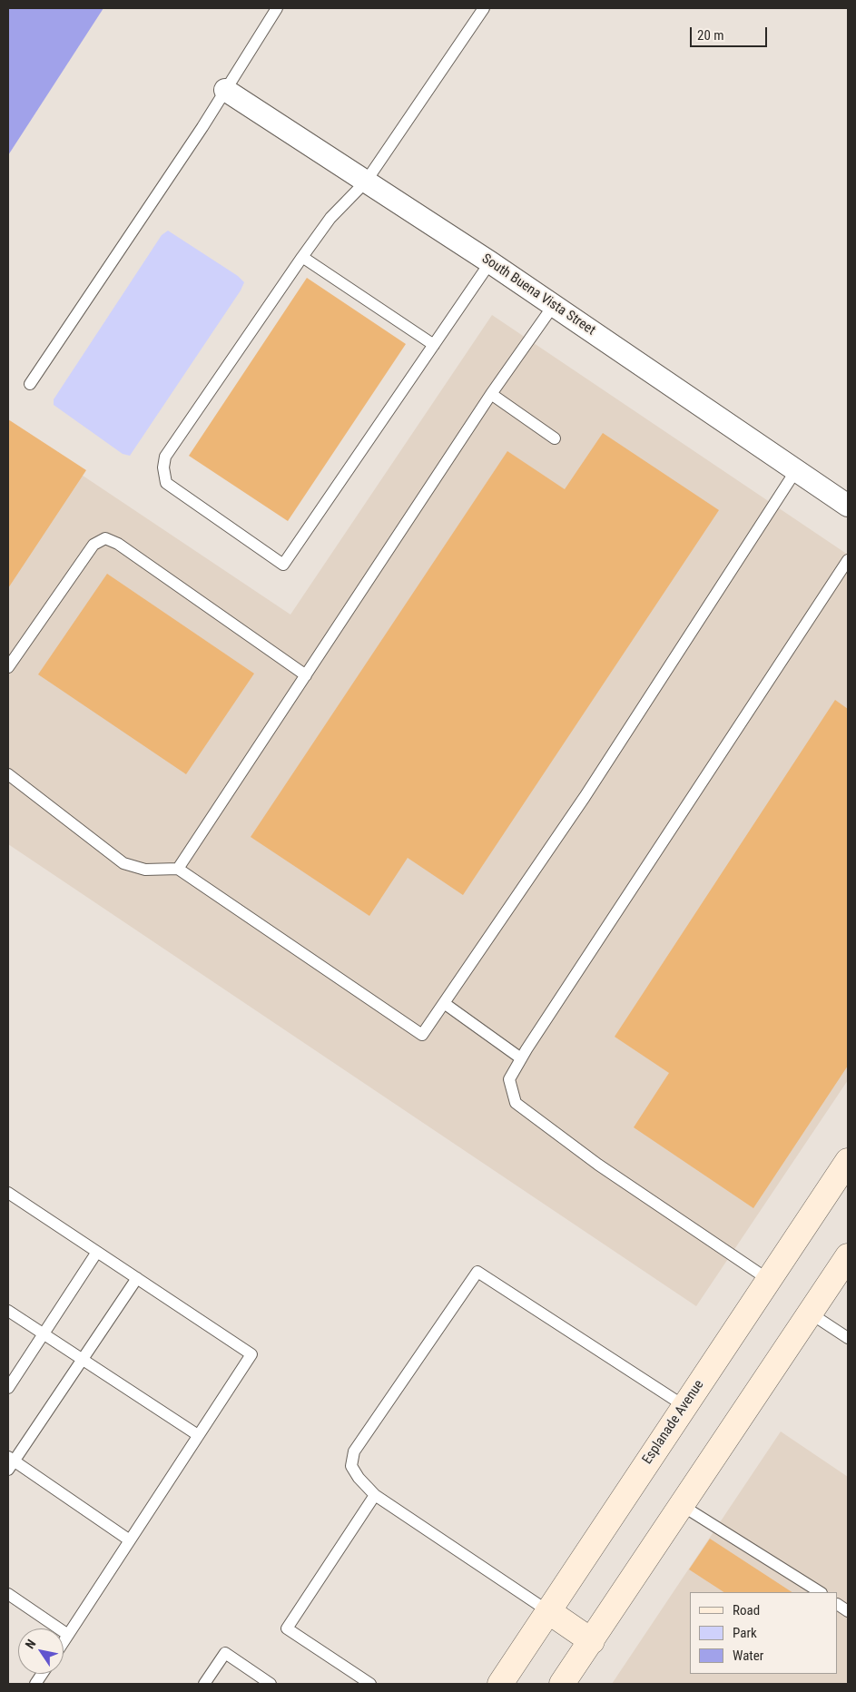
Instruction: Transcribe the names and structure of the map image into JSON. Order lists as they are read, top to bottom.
{
  "streets": {
    "main road": ["Esplanade Avenue"],
    "street": ["South Buena Vista Street"]
  },
  "legend": ["Road", "Park", "Water"],
  "scale_bar": "20 m",
  "north": "top left"
}
